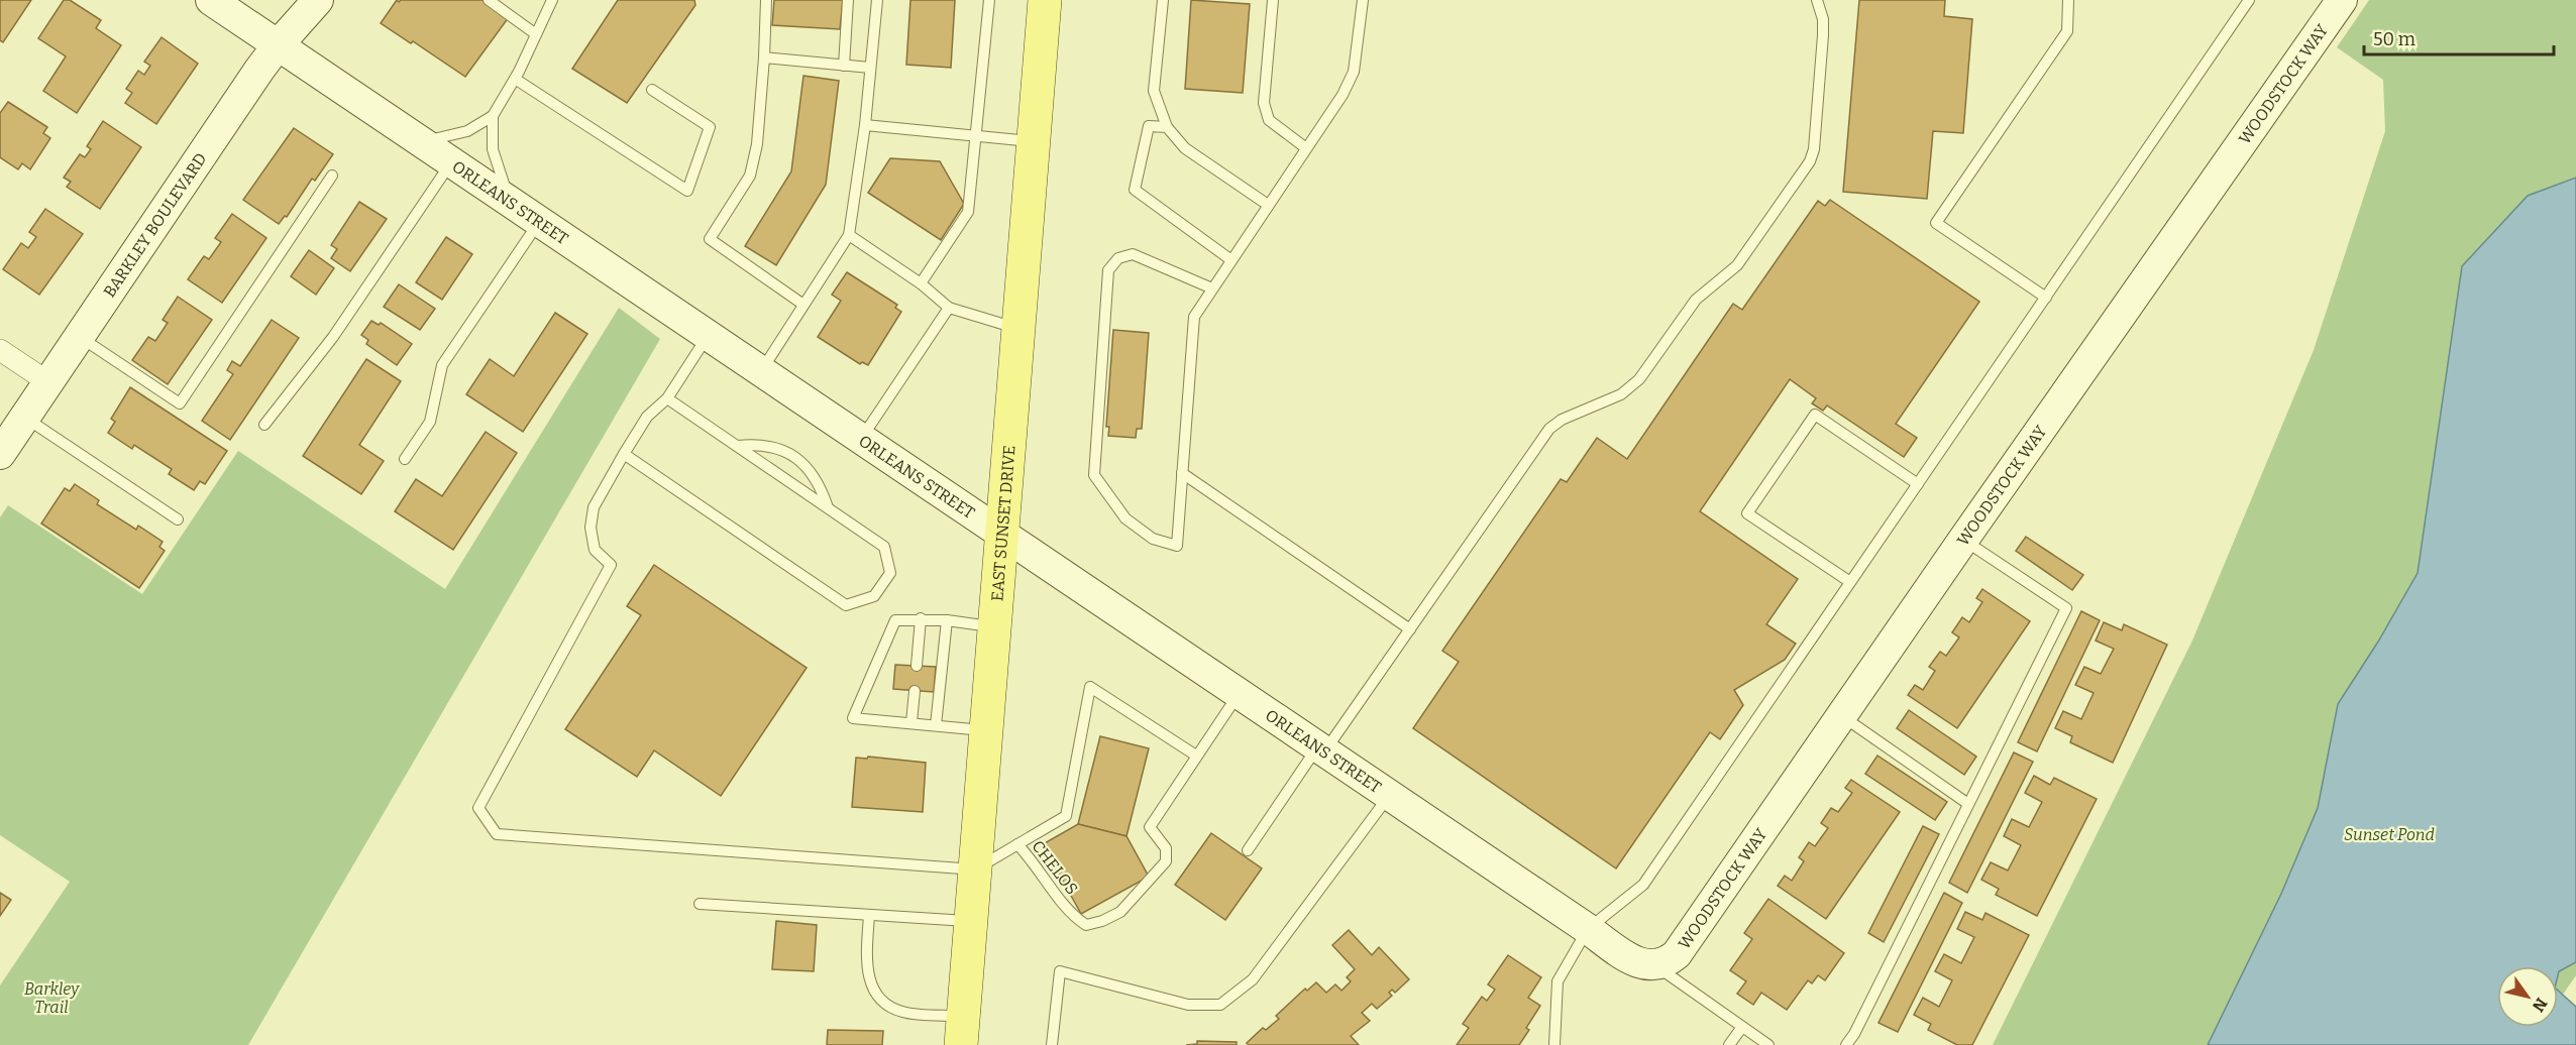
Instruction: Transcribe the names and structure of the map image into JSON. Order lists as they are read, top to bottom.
{
  "streets": {
    "main road": [
      "WOODSTOCK WAY",
      "ORLEANS STREET",
      "BARKLEY BOULEVARD",
      "EAST SUNSET DRIVE"
    ],
    "lane": ["CHELOS"]
  },
  "crossings": [
    ["WOODSTOCK WAY", "ORLEANS STREET"],
    ["ORLEANS STREET", "BARKLEY BOULEVARD"],
    ["ORLEANS STREET", "EAST SUNSET DRIVE"]
  ],
  "parks": ["Sunset Pond", "Barkley Trail"],
  "scale_bar": "50 m",
  "north": "bottom right"
}
